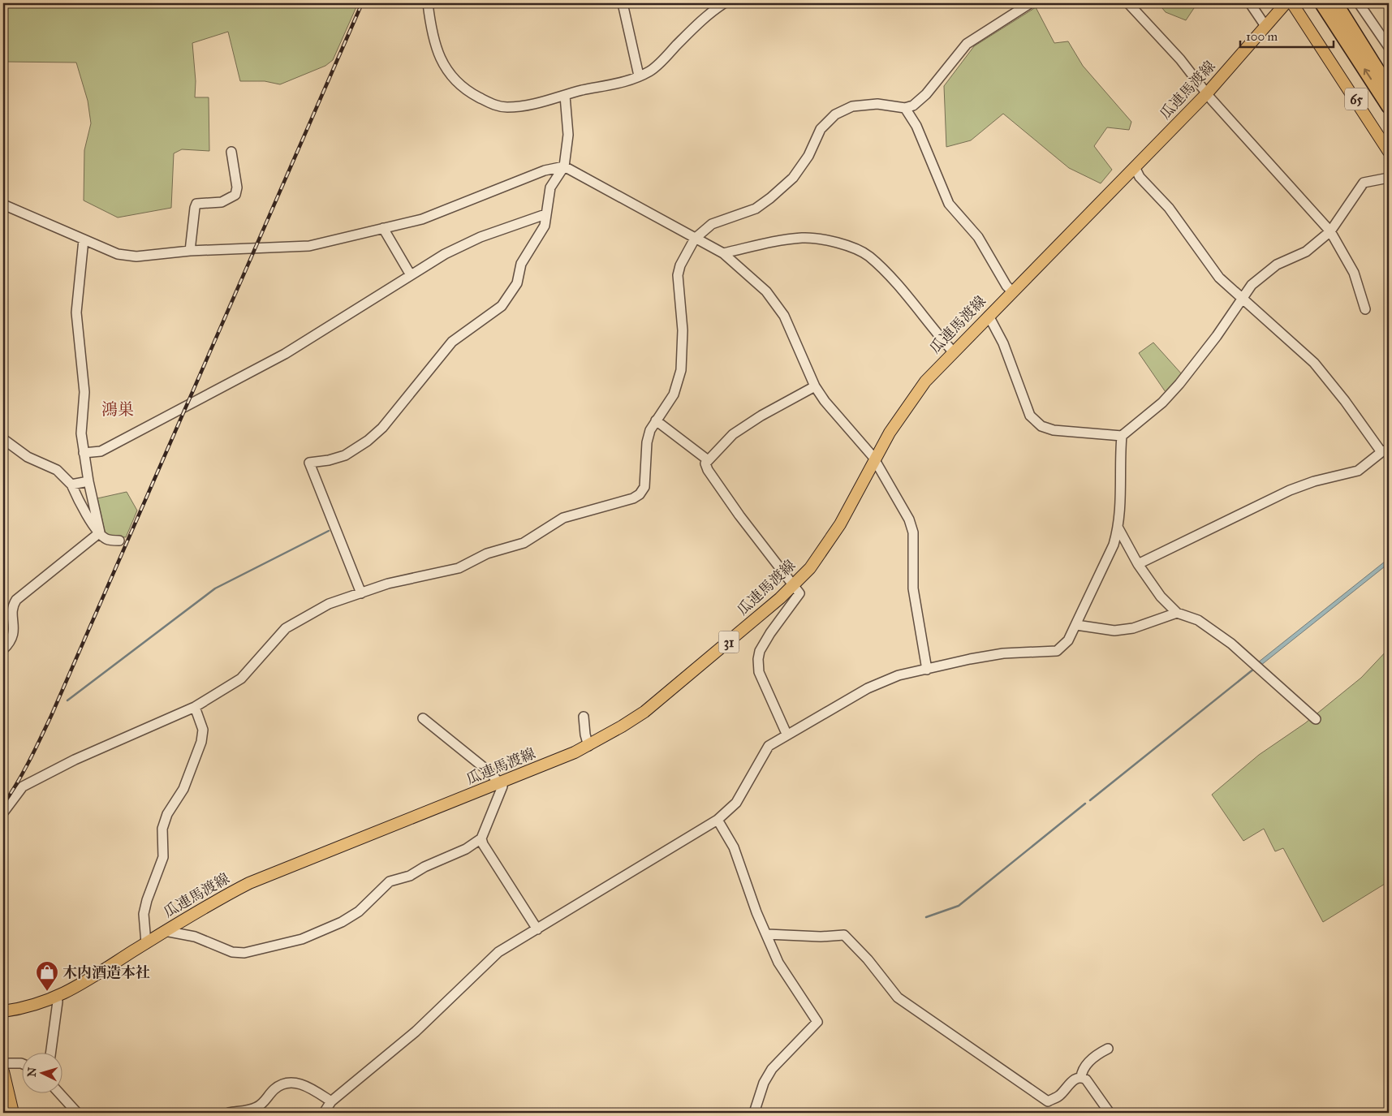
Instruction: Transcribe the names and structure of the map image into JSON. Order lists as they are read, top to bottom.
{
  "streets": {
    "main road": ["瓜連馬渡線", "65", "31"]
  },
  "districts": ["鴻巣"],
  "places": {
    "shop": ["木内酒造本社"]
  },
  "scale_bar": "100 m",
  "north": "left"
}
